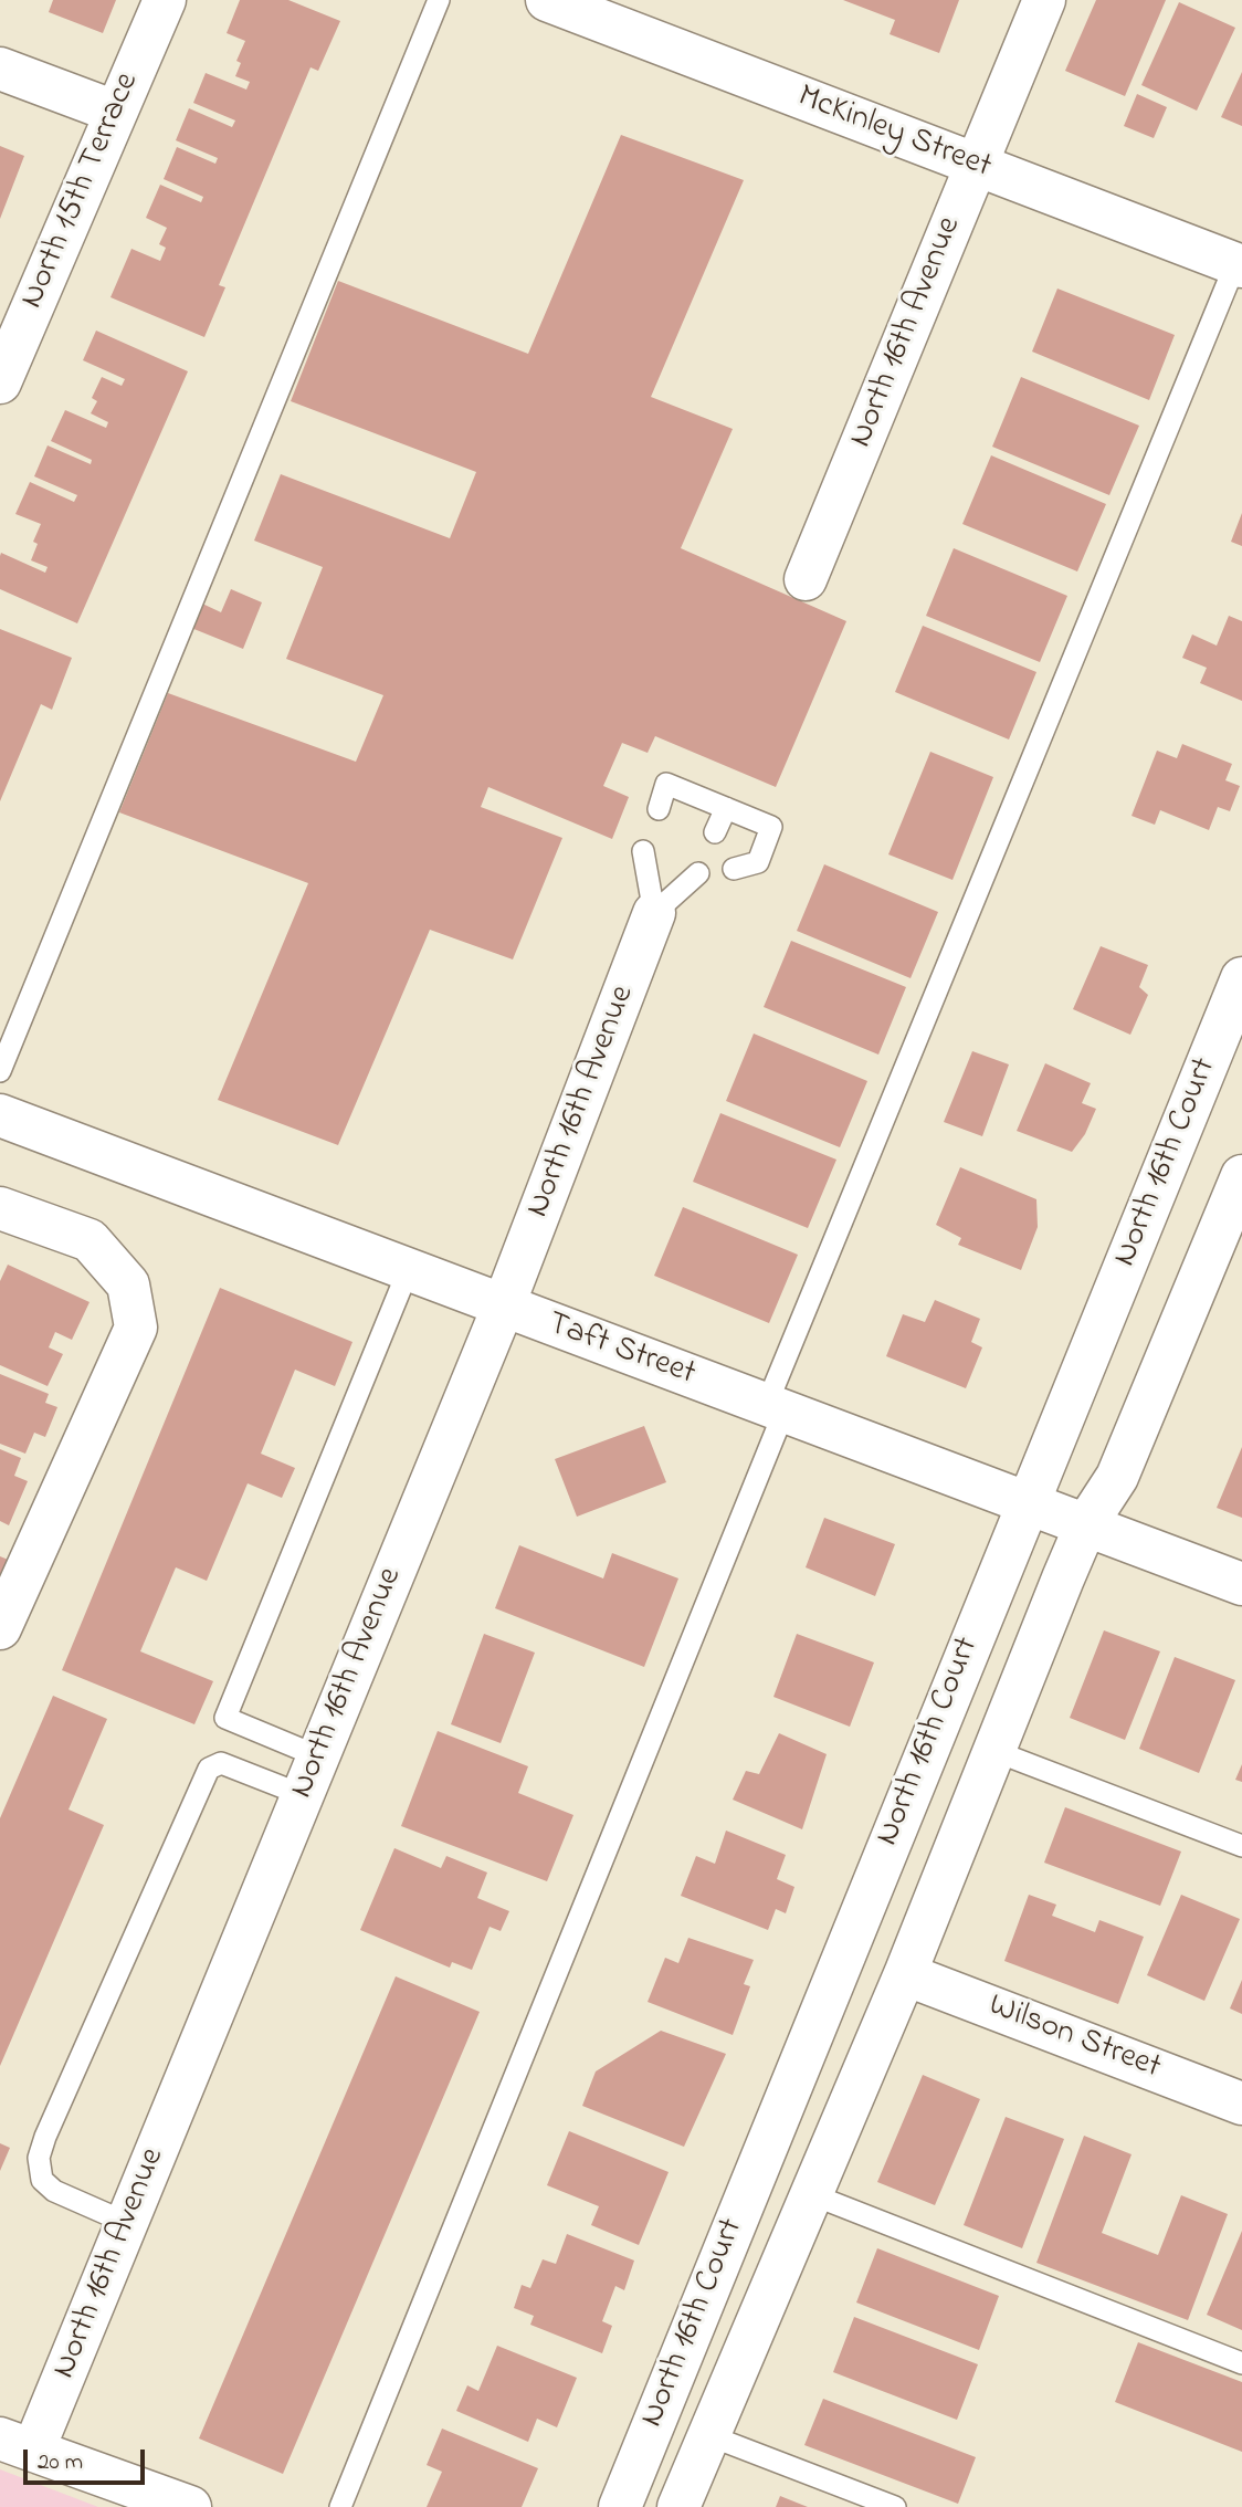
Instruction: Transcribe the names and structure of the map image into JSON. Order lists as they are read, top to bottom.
{
  "streets": {
    "street": [
      "McKinley Street",
      "North 15th Terrace",
      "North 16th Avenue",
      "North 16th Court",
      "Taft Street",
      "Wilson Street"
    ]
  },
  "crossings": [
    ["McKinley Street", "North 16th Avenue"],
    ["North 16th Avenue", "Taft Street"],
    ["North 16th Court", "Taft Street"],
    ["North 16th Court", "Wilson Street"]
  ],
  "scale_bar": "20 m"
}
